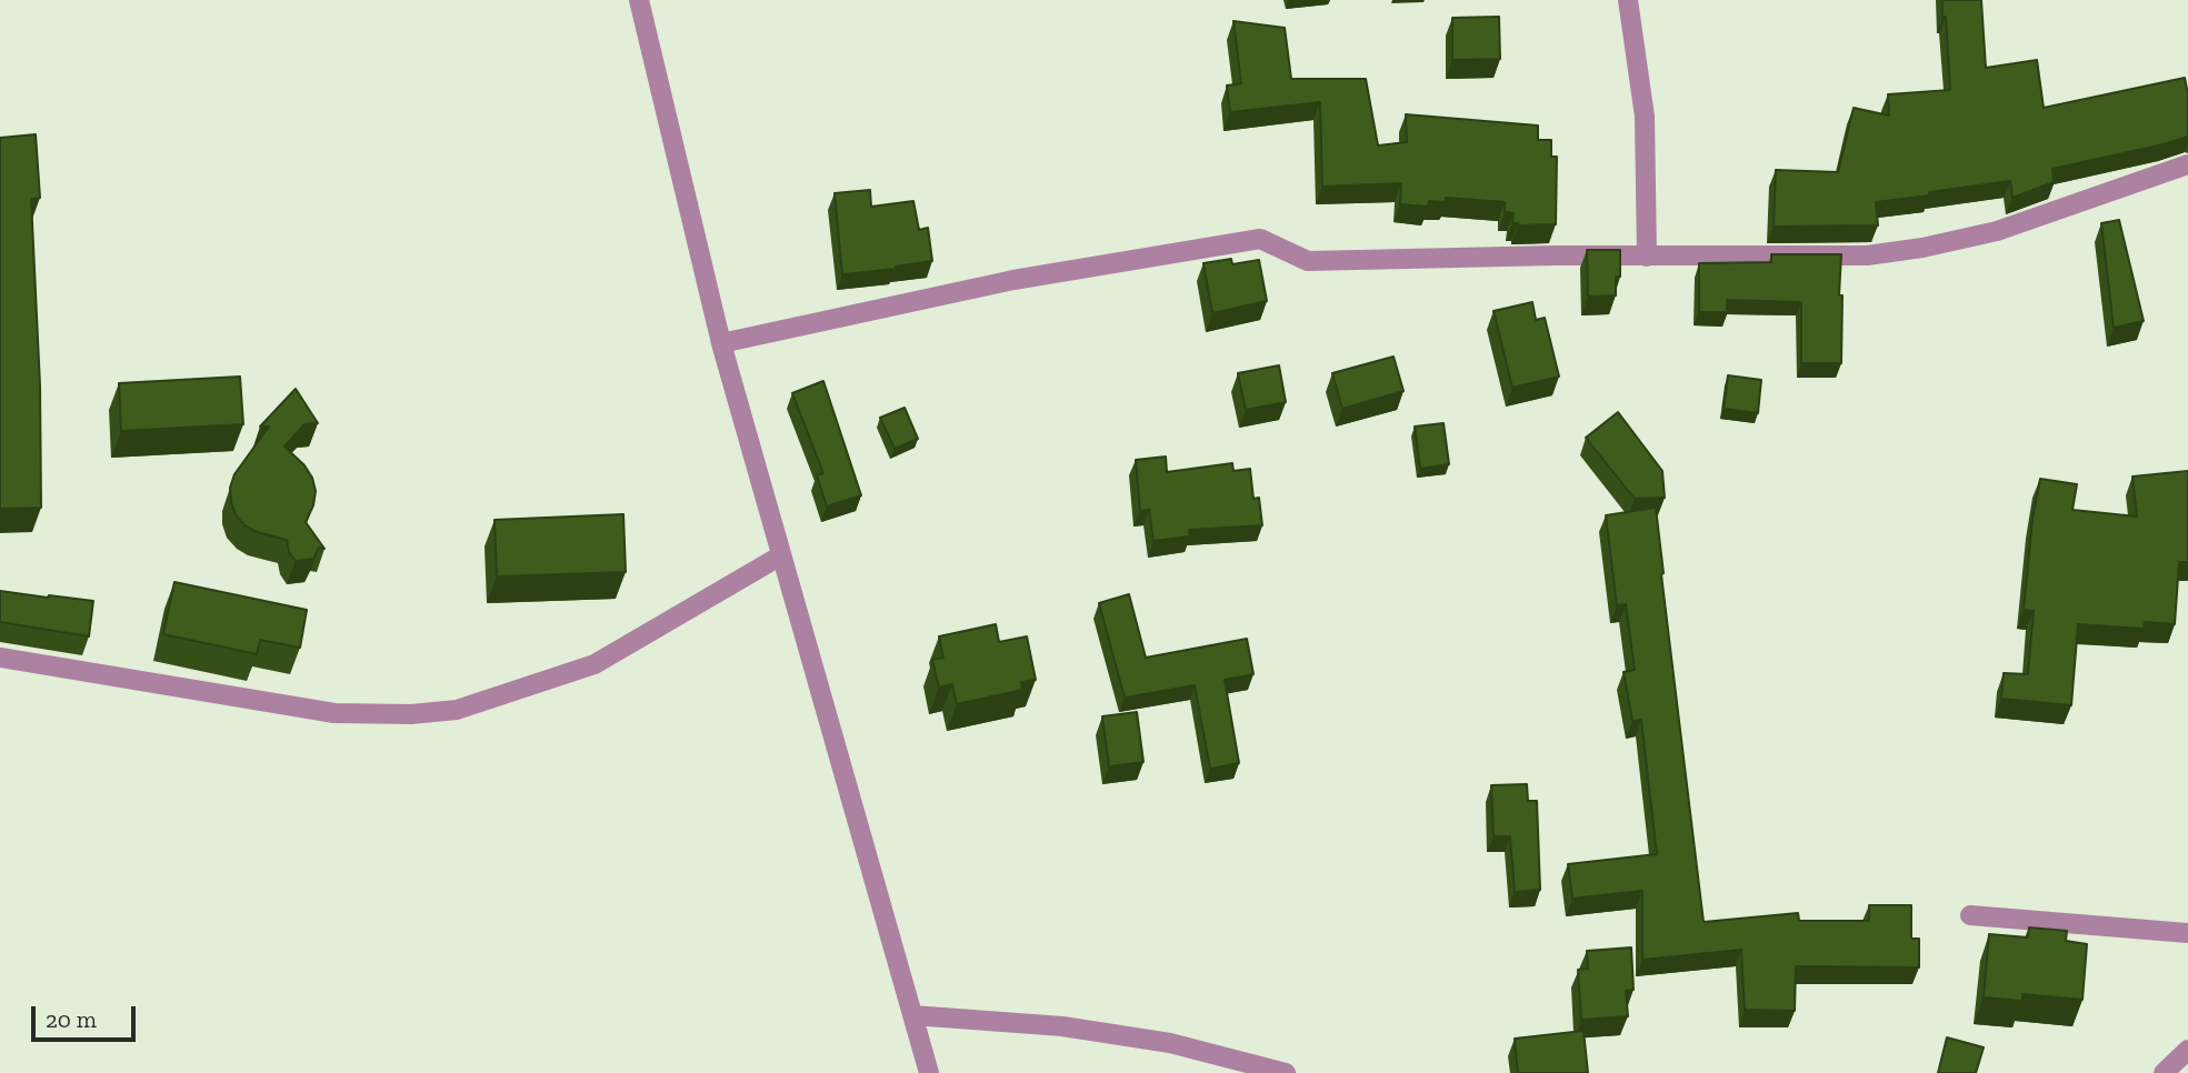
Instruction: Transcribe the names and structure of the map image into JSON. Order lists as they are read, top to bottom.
{
  "scale_bar": "20 m"
}
